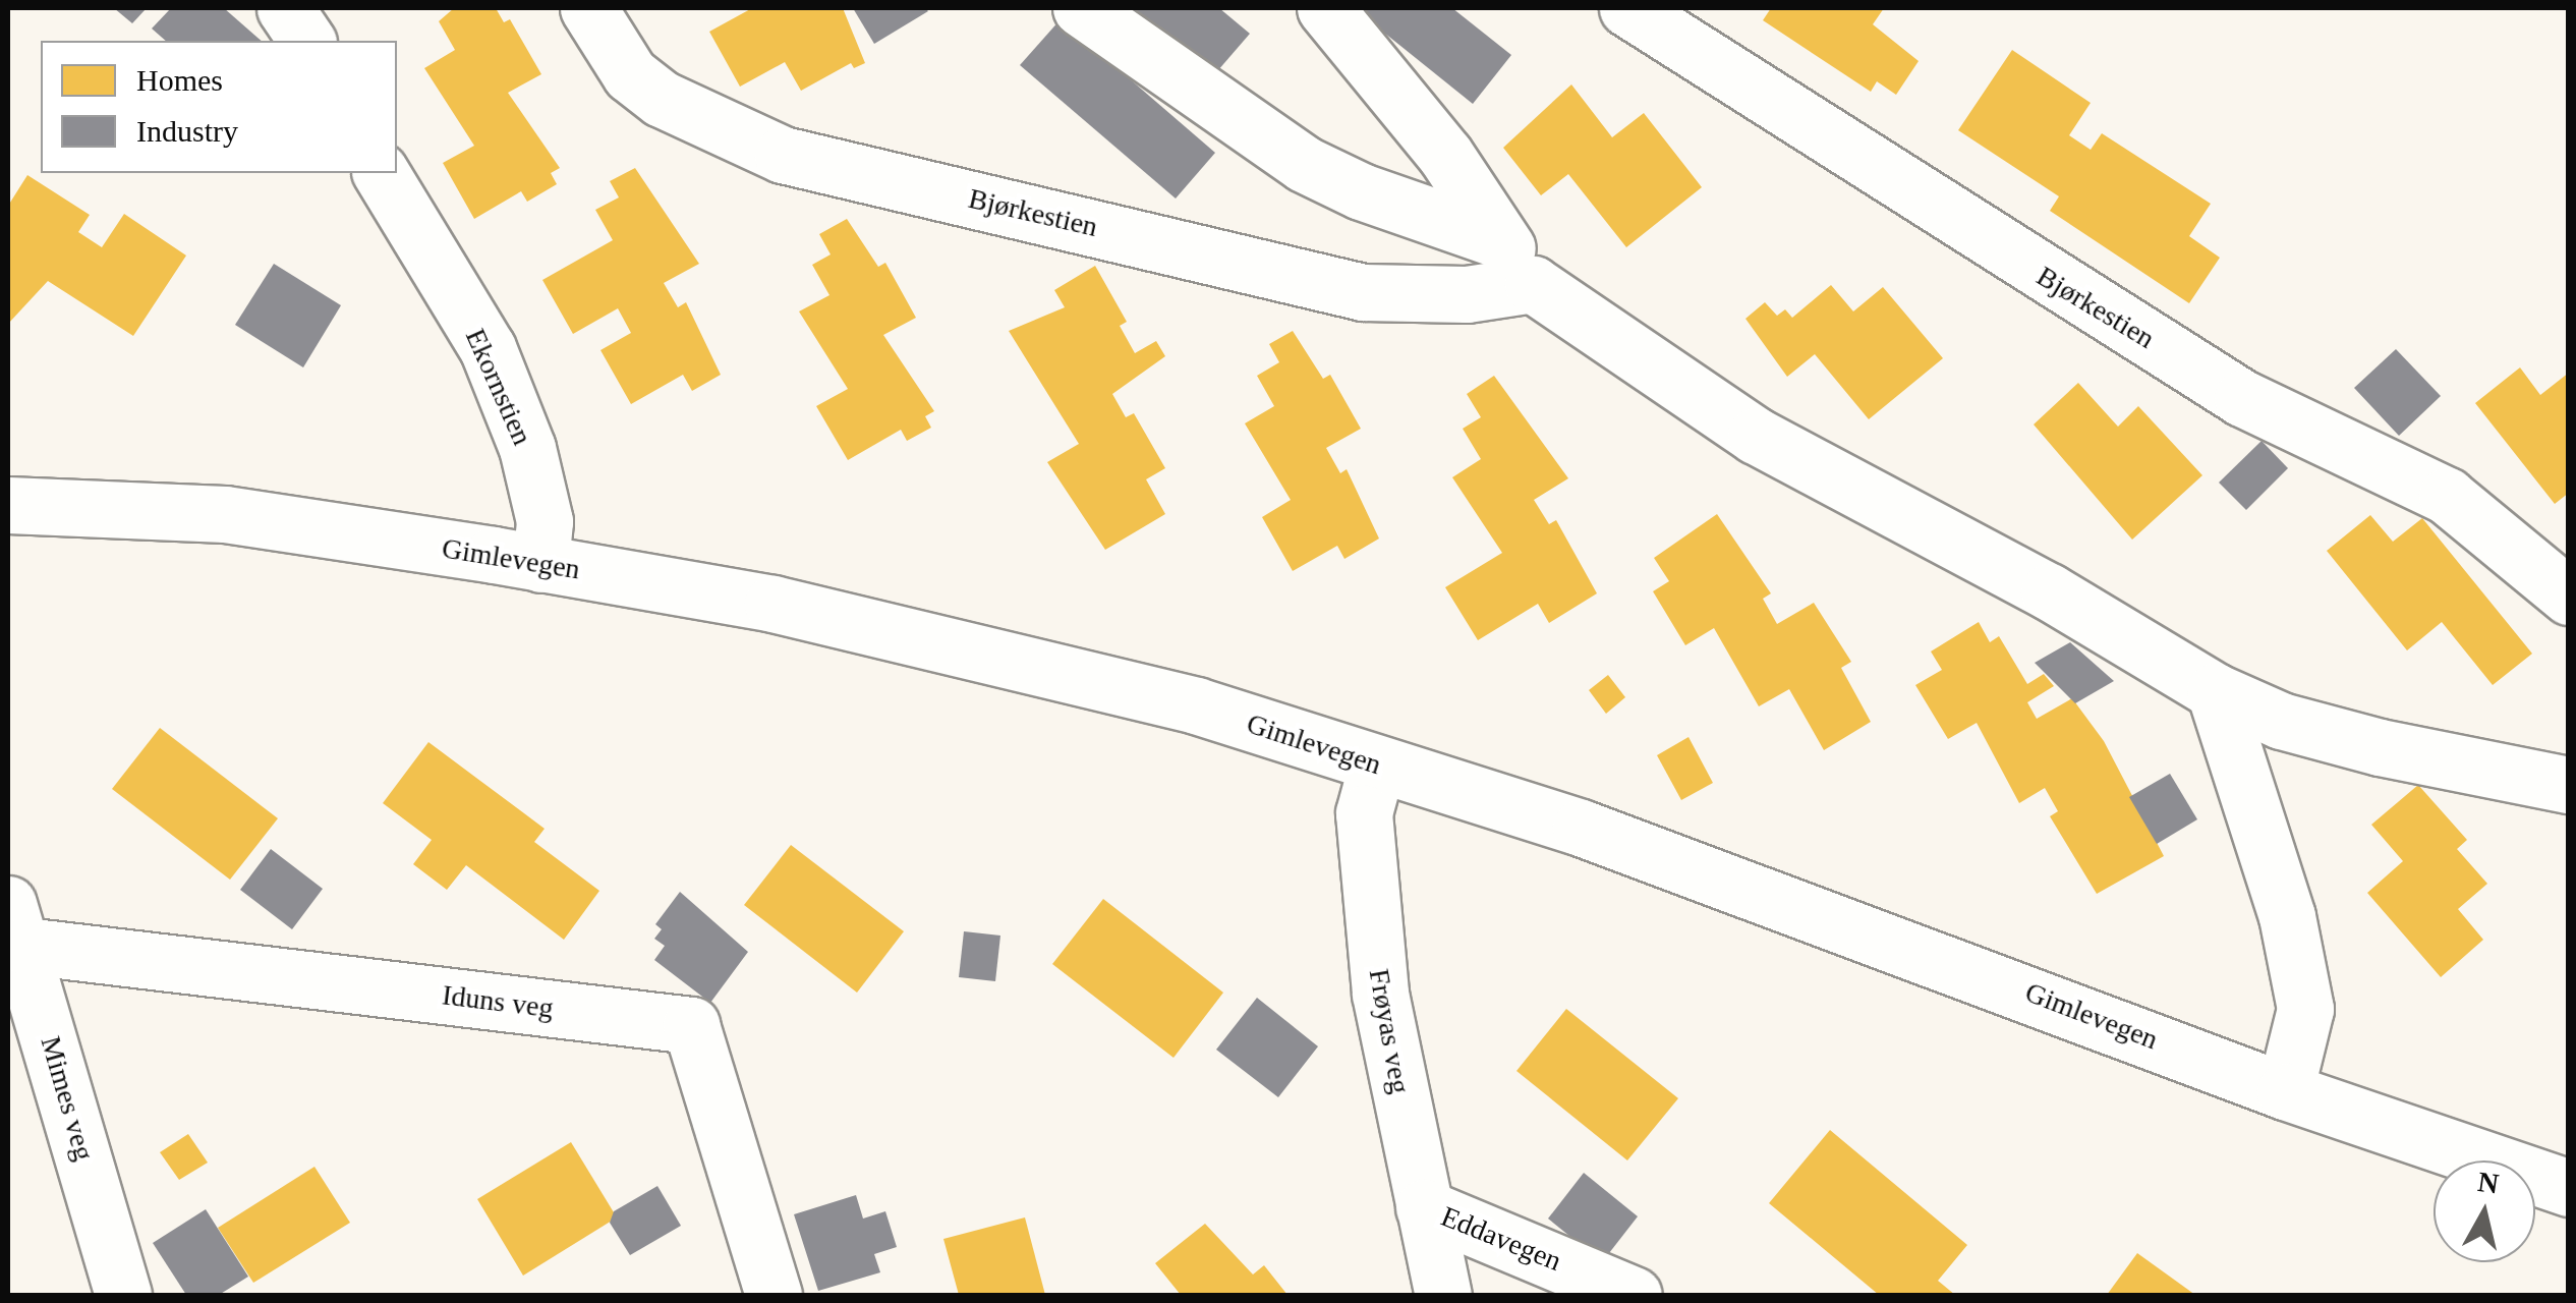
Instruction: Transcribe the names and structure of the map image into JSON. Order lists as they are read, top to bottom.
{
  "streets": {
    "street": [
      "Bjørkestien",
      "Ekornstien",
      "Gimlevegen",
      "Iduns veg",
      "Frøyas veg",
      "Mimes veg",
      "Eddavegen"
    ]
  },
  "crossings": [
    ["Ekornstien", "Gimlevegen"],
    ["Gimlevegen", "Frøyas veg"],
    ["Iduns veg", "Mimes veg"],
    ["Frøyas veg", "Eddavegen"]
  ],
  "legend": ["Homes", "Industry"],
  "north": "top"
}
